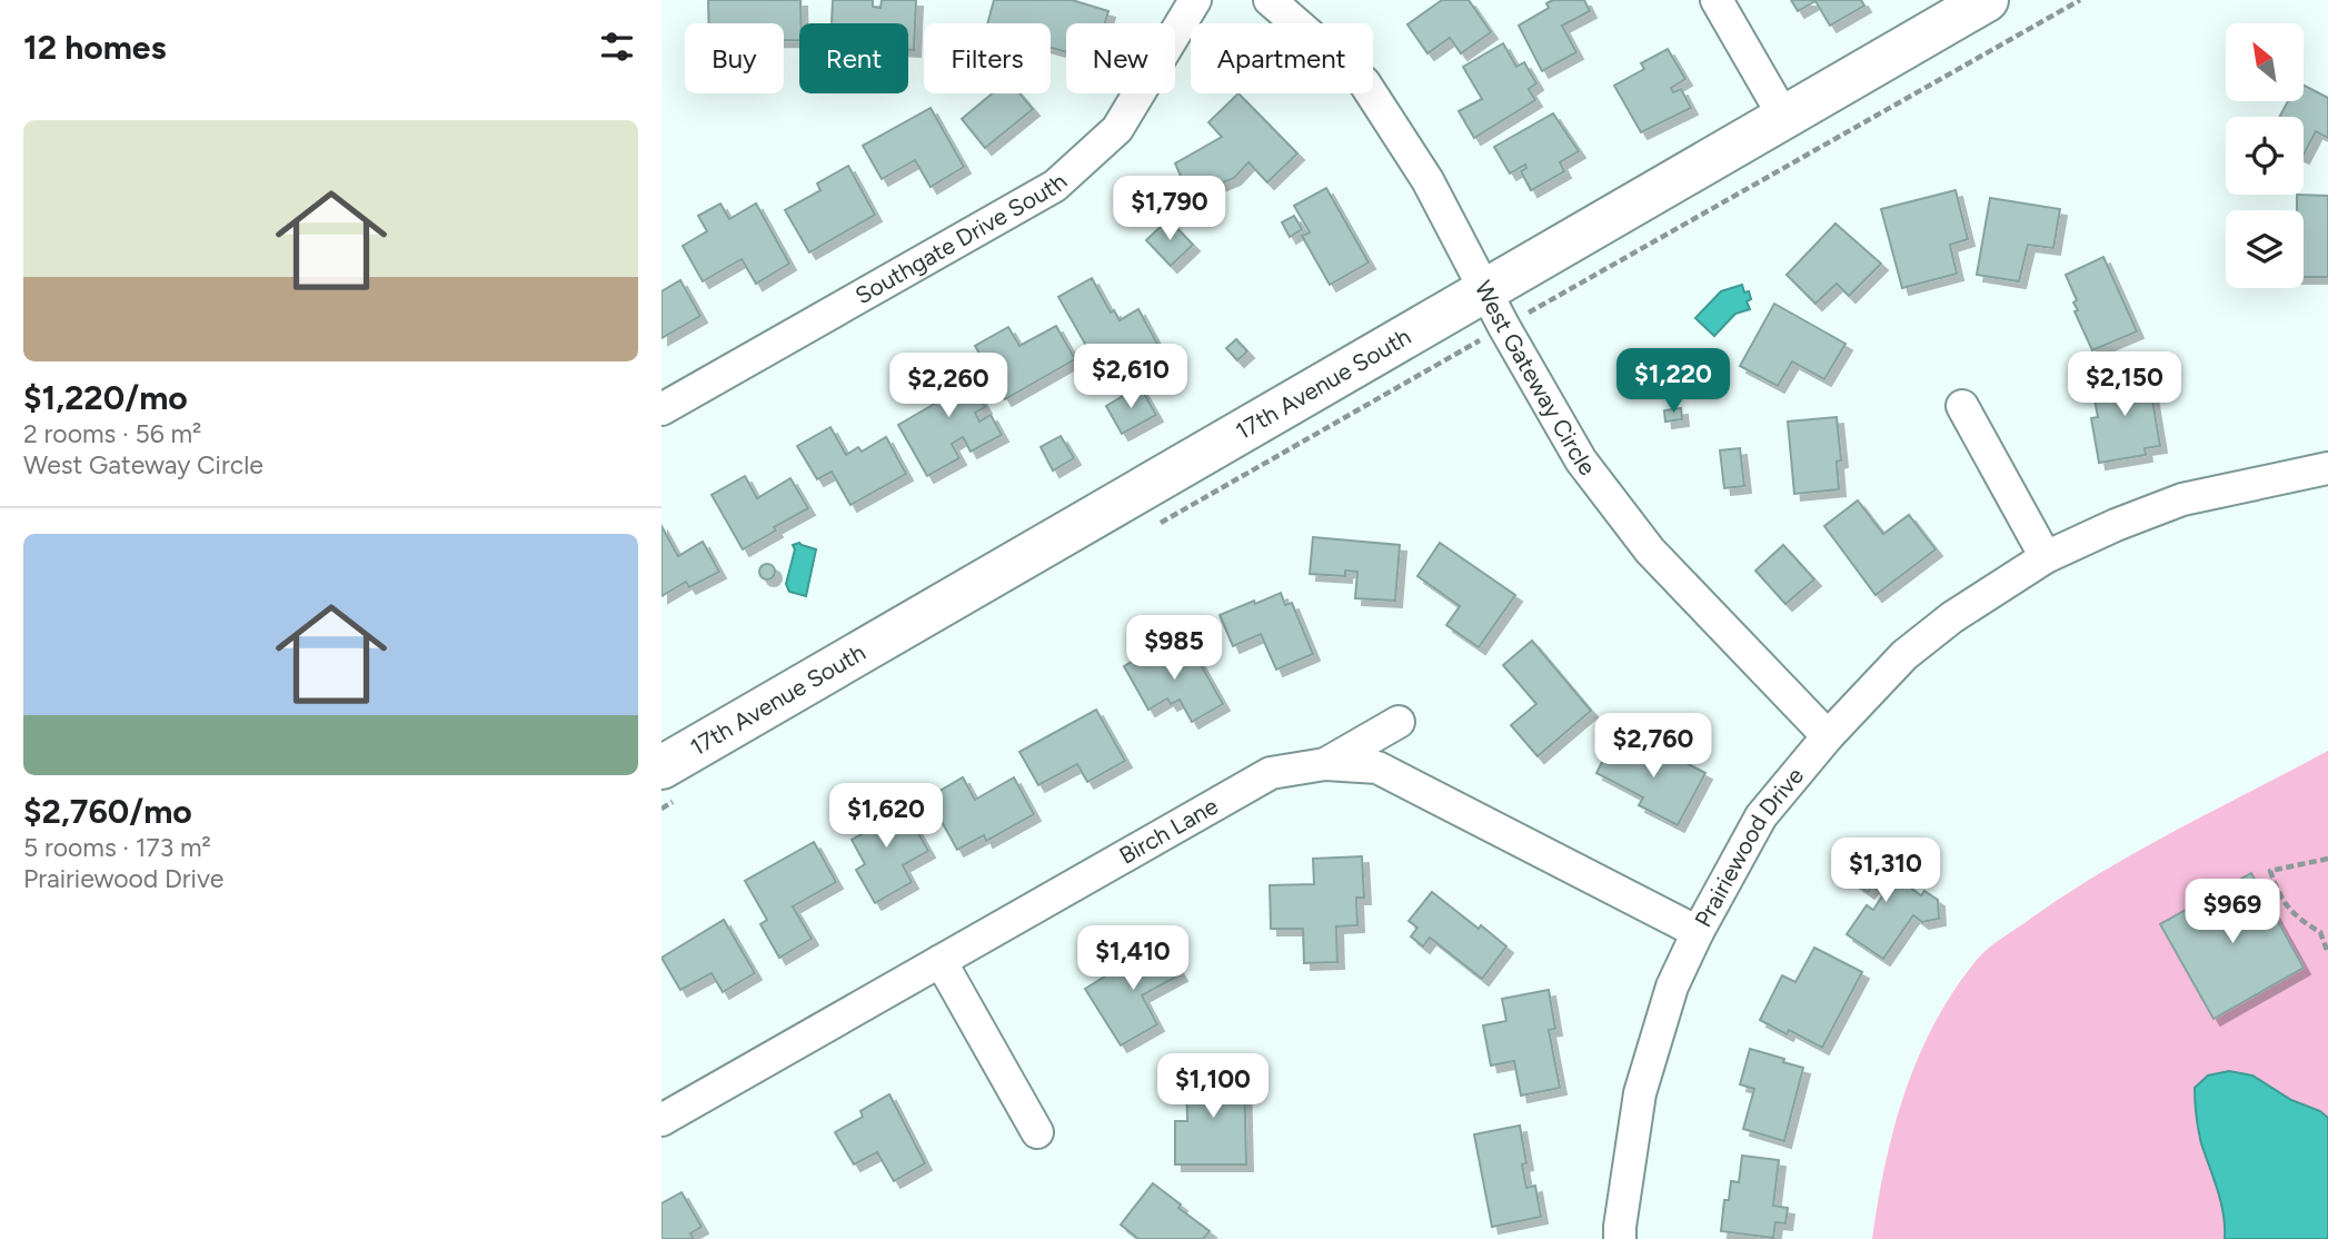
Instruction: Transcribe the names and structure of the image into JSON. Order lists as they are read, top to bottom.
{
  "streets": {
    "street": [
      "Southgate Drive South",
      "West Gateway Circle",
      "17th Avenue South",
      "Birch Lane",
      "Prairiewood Drive"
    ]
  },
  "crossings": [
    ["West Gateway Circle", "17th Avenue South"],
    ["West Gateway Circle", "Prairiewood Drive"],
    ["Birch Lane", "Prairiewood Drive"]
  ],
  "north": "top left",
  "page": {
    "heading": "12 homes",
    "chip": [
      "Buy",
      "Rent",
      "Filters",
      "New",
      "Apartment"
    ],
    "list": [
      {
        "name": "$1,220/mo",
        "note": "2 rooms · 56 m² · West Gateway Circle"
      },
      {
        "name": "$2,760/mo",
        "note": "5 rooms · 173 m² · Prairiewood Drive"
      }
    ],
    "price": [
      "$1,790",
      "$2,610",
      "$1,220",
      "$2,150",
      "$2,260",
      "$985",
      "$2,760",
      "$1,620",
      "$1,310",
      "$969",
      "$1,410",
      "$1,100"
    ]
  }
}
